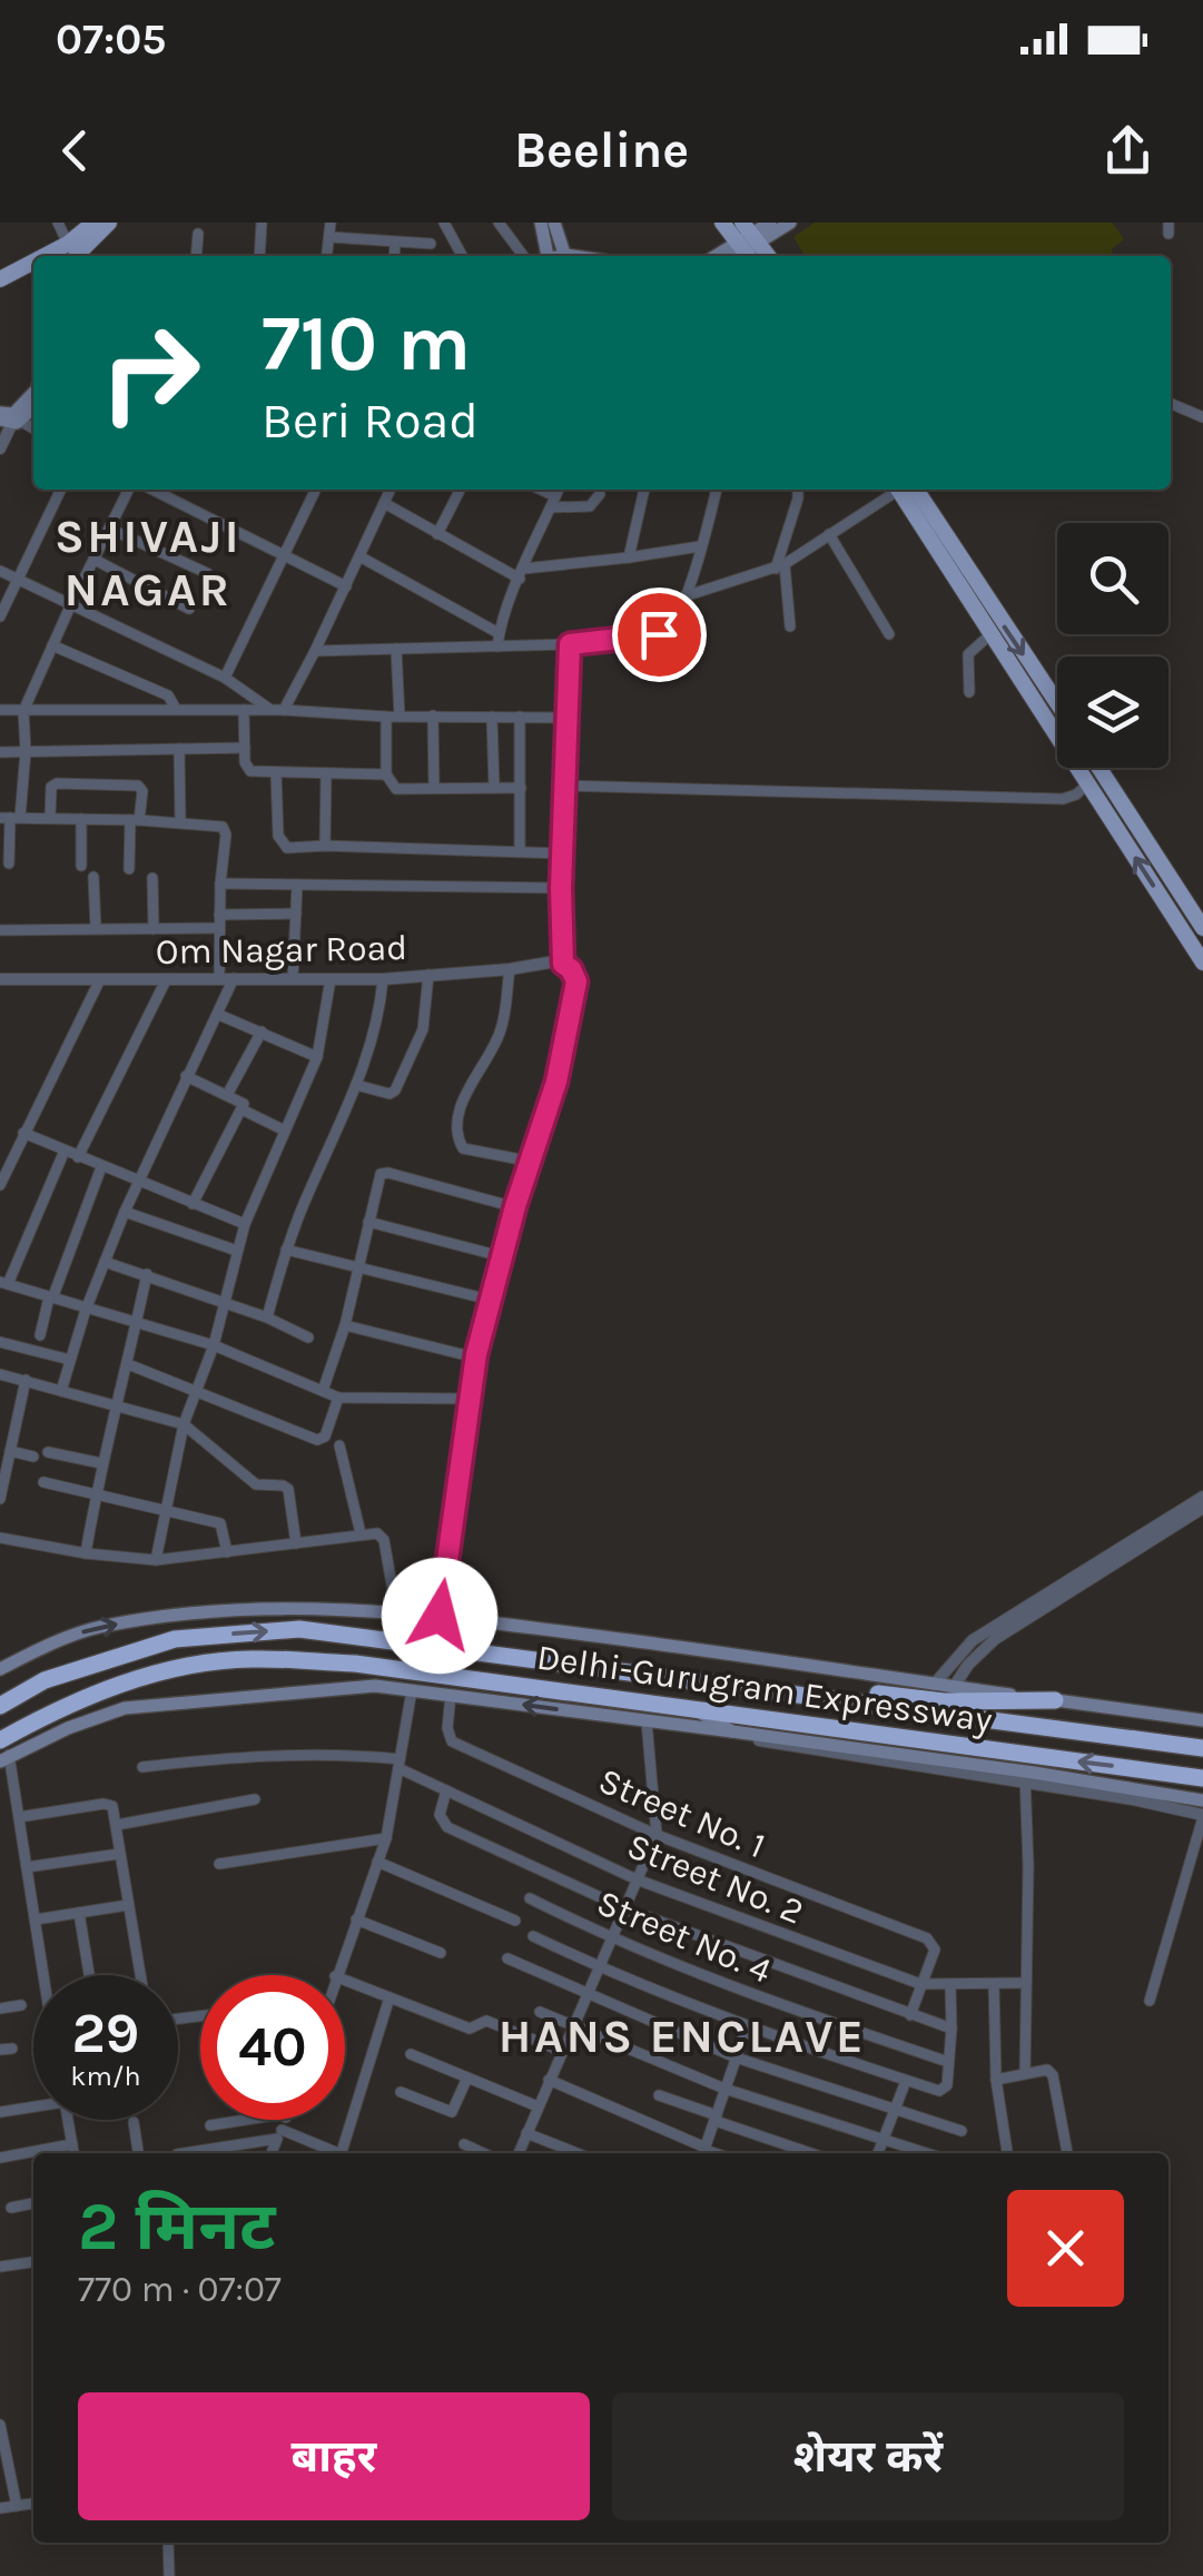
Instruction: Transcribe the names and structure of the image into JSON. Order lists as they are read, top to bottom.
{
  "streets": {
    "highway": ["Delhi-Gurugram Expressway"],
    "street": [
      "Om Nagar Road",
      "Street No. 1",
      "Street No. 2",
      "Street No. 4"
    ]
  },
  "crossings": [
    ["Street No. 1", "Street No. 2"]
  ],
  "districts": ["SHIVAJI NAGAR", "HANS ENCLAVE"],
  "page": {
    "status": "07:05",
    "header": "Beeline",
    "turn": ["710 m", "Beri Road"],
    "speed": "29 km/h",
    "limit": "40",
    "heading": ["2 मिनट", "770 m · 07:07"],
    "buttons": ["बाहर", "शेयर करें"]
  }
}
